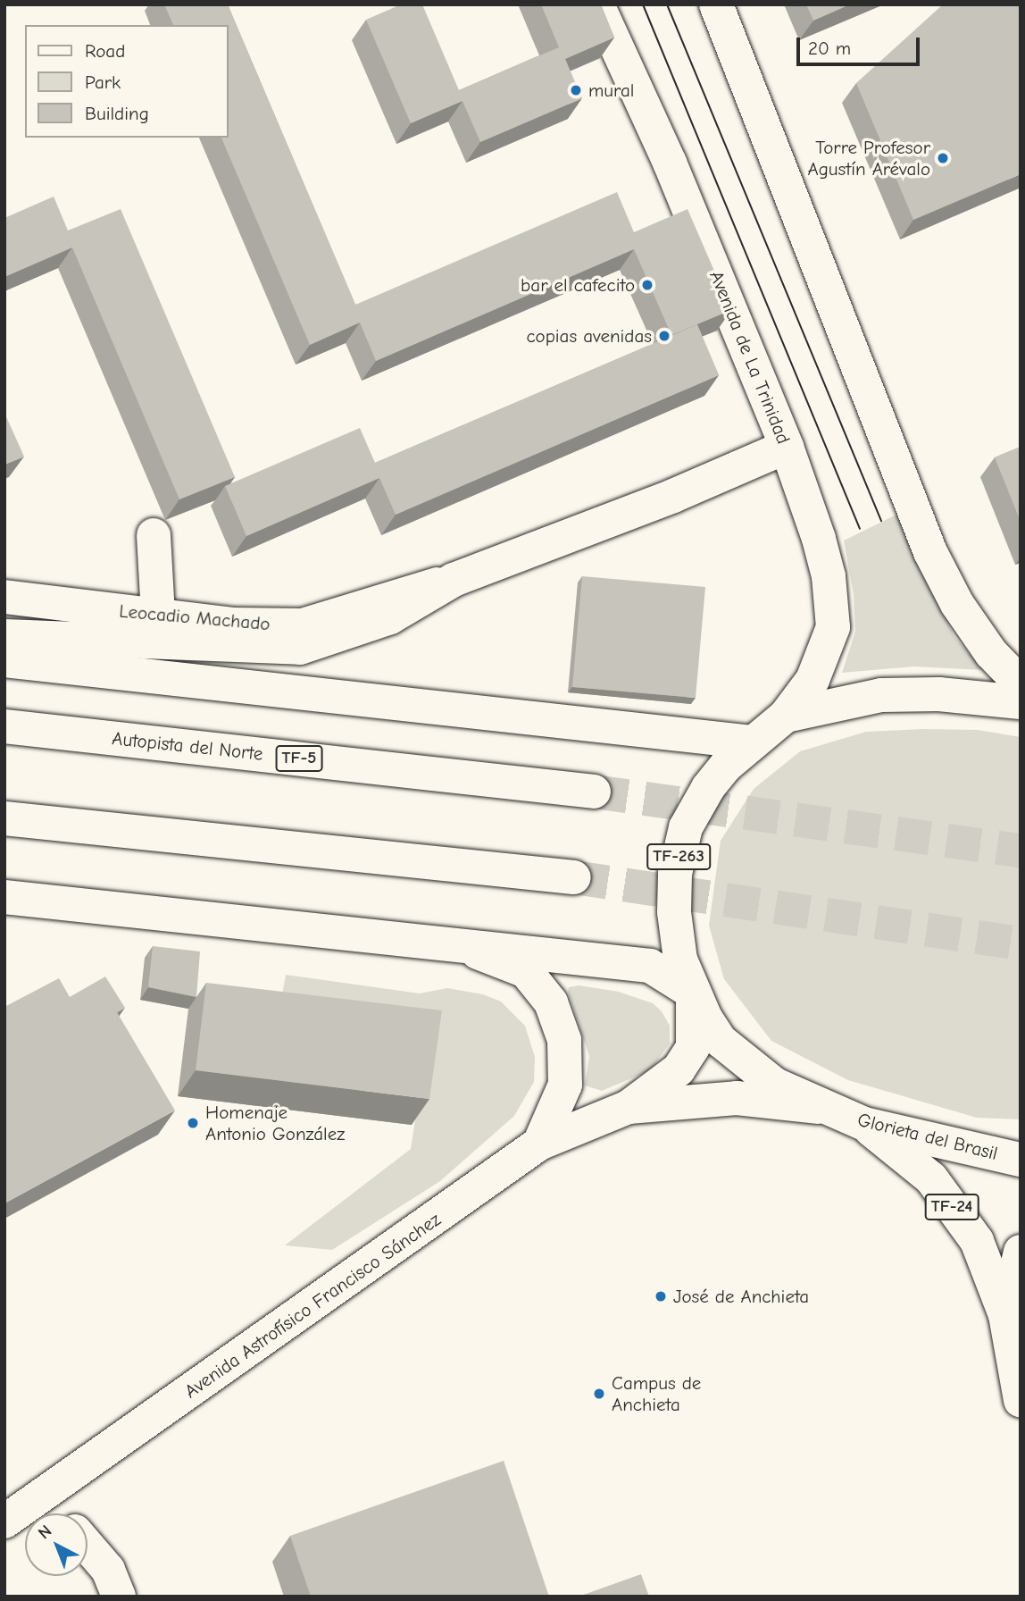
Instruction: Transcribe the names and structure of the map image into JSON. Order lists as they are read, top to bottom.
{
  "streets": {
    "main road": [
      "Avenida de La Trinidad",
      "Leocadio Machado",
      "Autopista del Norte",
      "TF-5",
      "TF-263",
      "Glorieta del Brasil",
      "TF-24",
      "Avenida Astrofísico Francisco Sánchez"
    ]
  },
  "crossings": [
    ["Avenida de La Trinidad", "Glorieta del Brasil"],
    ["Glorieta del Brasil", "TF-24"],
    ["Glorieta del Brasil", "Avenida Astrofísico Francisco Sánchez"]
  ],
  "places": [
    "mural",
    "Torre Profesor Agustín Arévalo",
    "bar el cafecito",
    "copias avenidas",
    "Homenaje Antonio González",
    "José de Anchieta",
    "Campus de Anchieta"
  ],
  "legend": ["Road", "Park", "Building"],
  "scale_bar": "20 m",
  "north": "top left"
}
